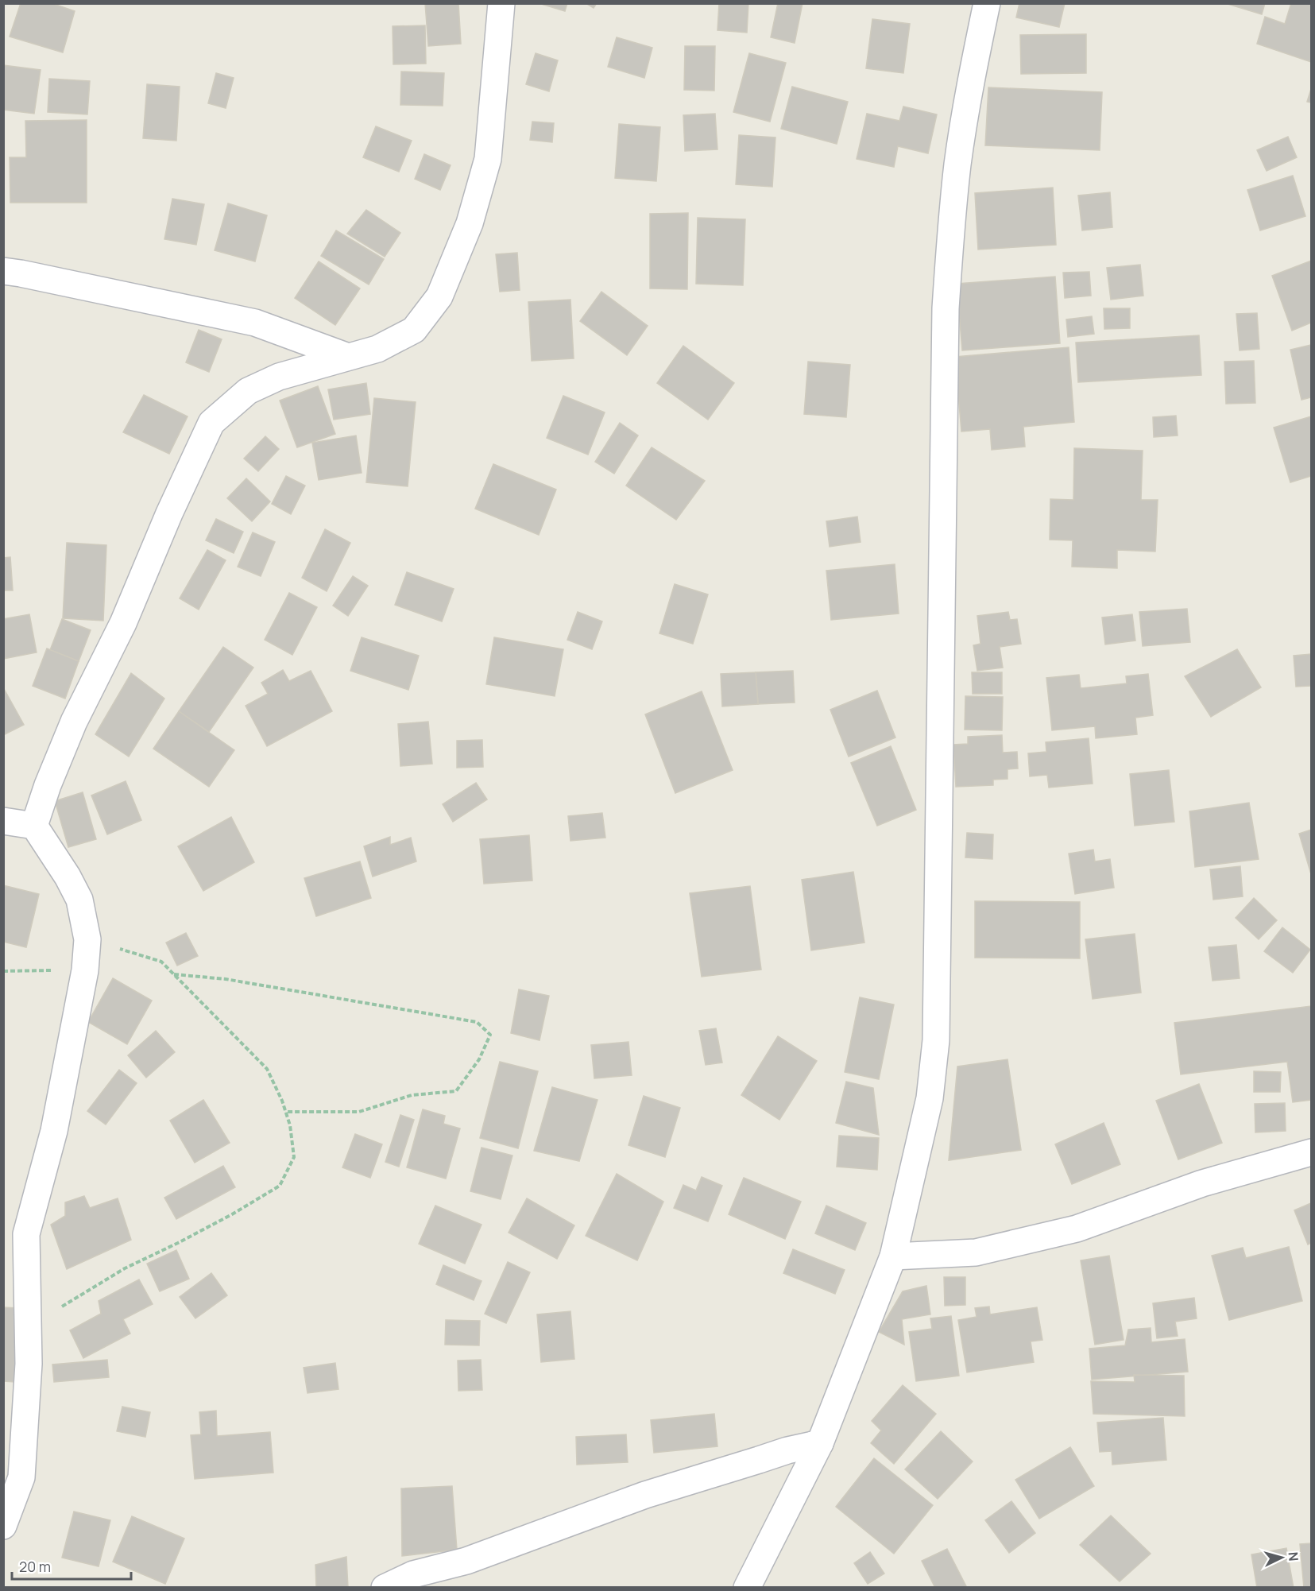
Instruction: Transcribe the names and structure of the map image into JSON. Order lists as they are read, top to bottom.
{
  "scale_bar": "20 m",
  "north": "right"
}
